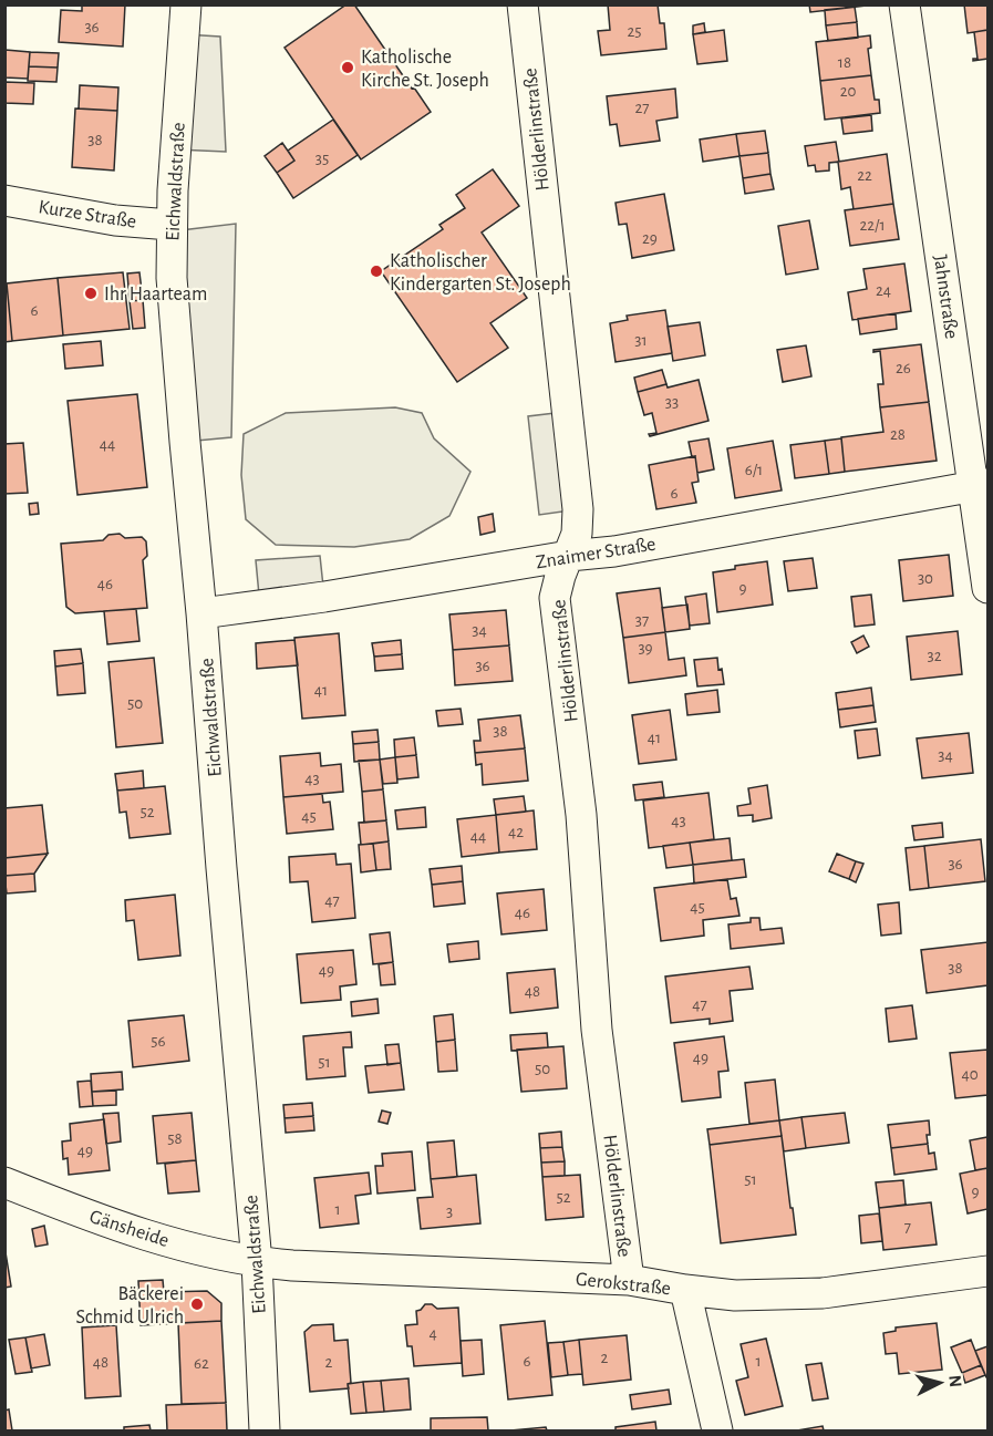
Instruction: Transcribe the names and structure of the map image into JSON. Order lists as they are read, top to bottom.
{
  "streets": {
    "street": [
      "Hölderlinstraße",
      "Eichwaldstraße",
      "Kurze Straße",
      "Jahnstraße",
      "Znaimer Straße",
      "Gänsheide",
      "Gerokstraße"
    ]
  },
  "crossings": [
    ["Hölderlinstraße", "Znaimer Straße"],
    ["Hölderlinstraße", "Gerokstraße"],
    ["Eichwaldstraße", "Kurze Straße"],
    ["Eichwaldstraße", "Znaimer Straße"],
    ["Eichwaldstraße", "Gänsheide"],
    ["Eichwaldstraße", "Gerokstraße"],
    ["Jahnstraße", "Znaimer Straße"],
    ["Gänsheide", "Gerokstraße"]
  ],
  "places": [
    "Katholische Kirche St. Joseph",
    "Katholischer Kindergarten St. Joseph",
    "Ihr Haarteam",
    "Bäckerei Schmid Ulrich"
  ],
  "house_numbers": [
    "36",
    "25",
    "18",
    "20",
    "27",
    "38",
    "35",
    "22",
    "22/1",
    "29",
    "24",
    "6",
    "31",
    "26",
    "33",
    "28",
    "44",
    "6/1",
    "6",
    "30",
    "46",
    "9",
    "37",
    "34",
    "39",
    "32",
    "36",
    "41",
    "50",
    "38",
    "41",
    "34",
    "43",
    "52",
    "45",
    "43",
    "42",
    "44",
    "36",
    "47",
    "45",
    "46",
    "38",
    "49",
    "48",
    "47",
    "56",
    "49",
    "51",
    "50",
    "40",
    "58",
    "49",
    "51",
    "9",
    "52",
    "1",
    "3",
    "7",
    "4",
    "2",
    "6",
    "1",
    "48",
    "2",
    "62"
  ],
  "north": "right"
}
